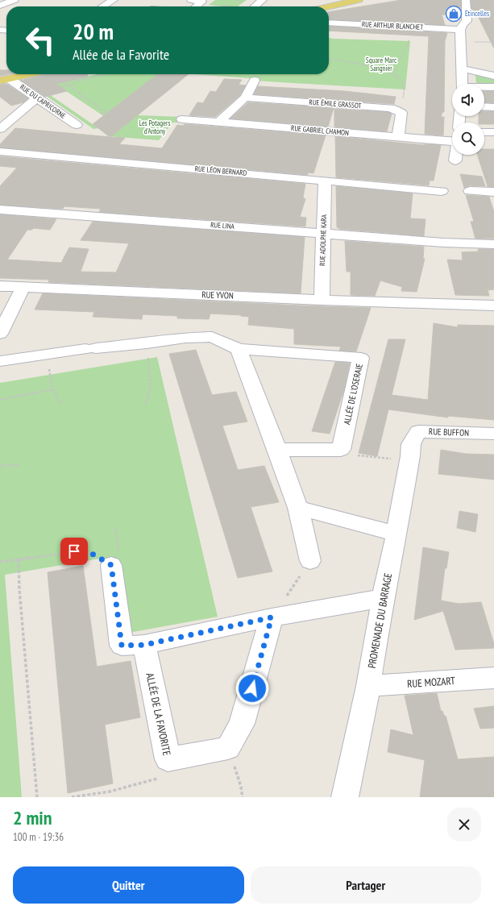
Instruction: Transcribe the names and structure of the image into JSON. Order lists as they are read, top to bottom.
{
  "streets": {
    "street": [
      "RUE ARTHUR BLANCHET",
      "RUE DU CAPRICORNE",
      "RUE ÉMILE GRASSOT",
      "RUE GABRIEL CHAMON",
      "RUE LÉON BERNARD",
      "RUE LINA",
      "RUE ADOLPHE KARA",
      "RUE YVON",
      "ALLÉE DE L'OSERAIE",
      "RUE BUFFON",
      "PROMENADE DU BARRAGE",
      "RUE MOZART",
      "ALLÉE DE LA FAVORITE"
    ]
  },
  "crossings": [
    ["RUE LÉON BERNARD", "RUE ADOLPHE KARA"],
    ["RUE LINA", "RUE ADOLPHE KARA"],
    ["RUE ADOLPHE KARA", "RUE YVON"],
    ["RUE BUFFON", "PROMENADE DU BARRAGE"],
    ["PROMENADE DU BARRAGE", "RUE MOZART"]
  ],
  "parks": ["Square Marc Sangnier", "Les Potagers d'Antony"],
  "places": {
    "shop": ["Etincelles"]
  },
  "page": {
    "turn": ["20 m", "Allée de la Favorite"],
    "heading": ["2 min", "100 m · 19:36"],
    "buttons": ["Quitter", "Partager"]
  }
}
